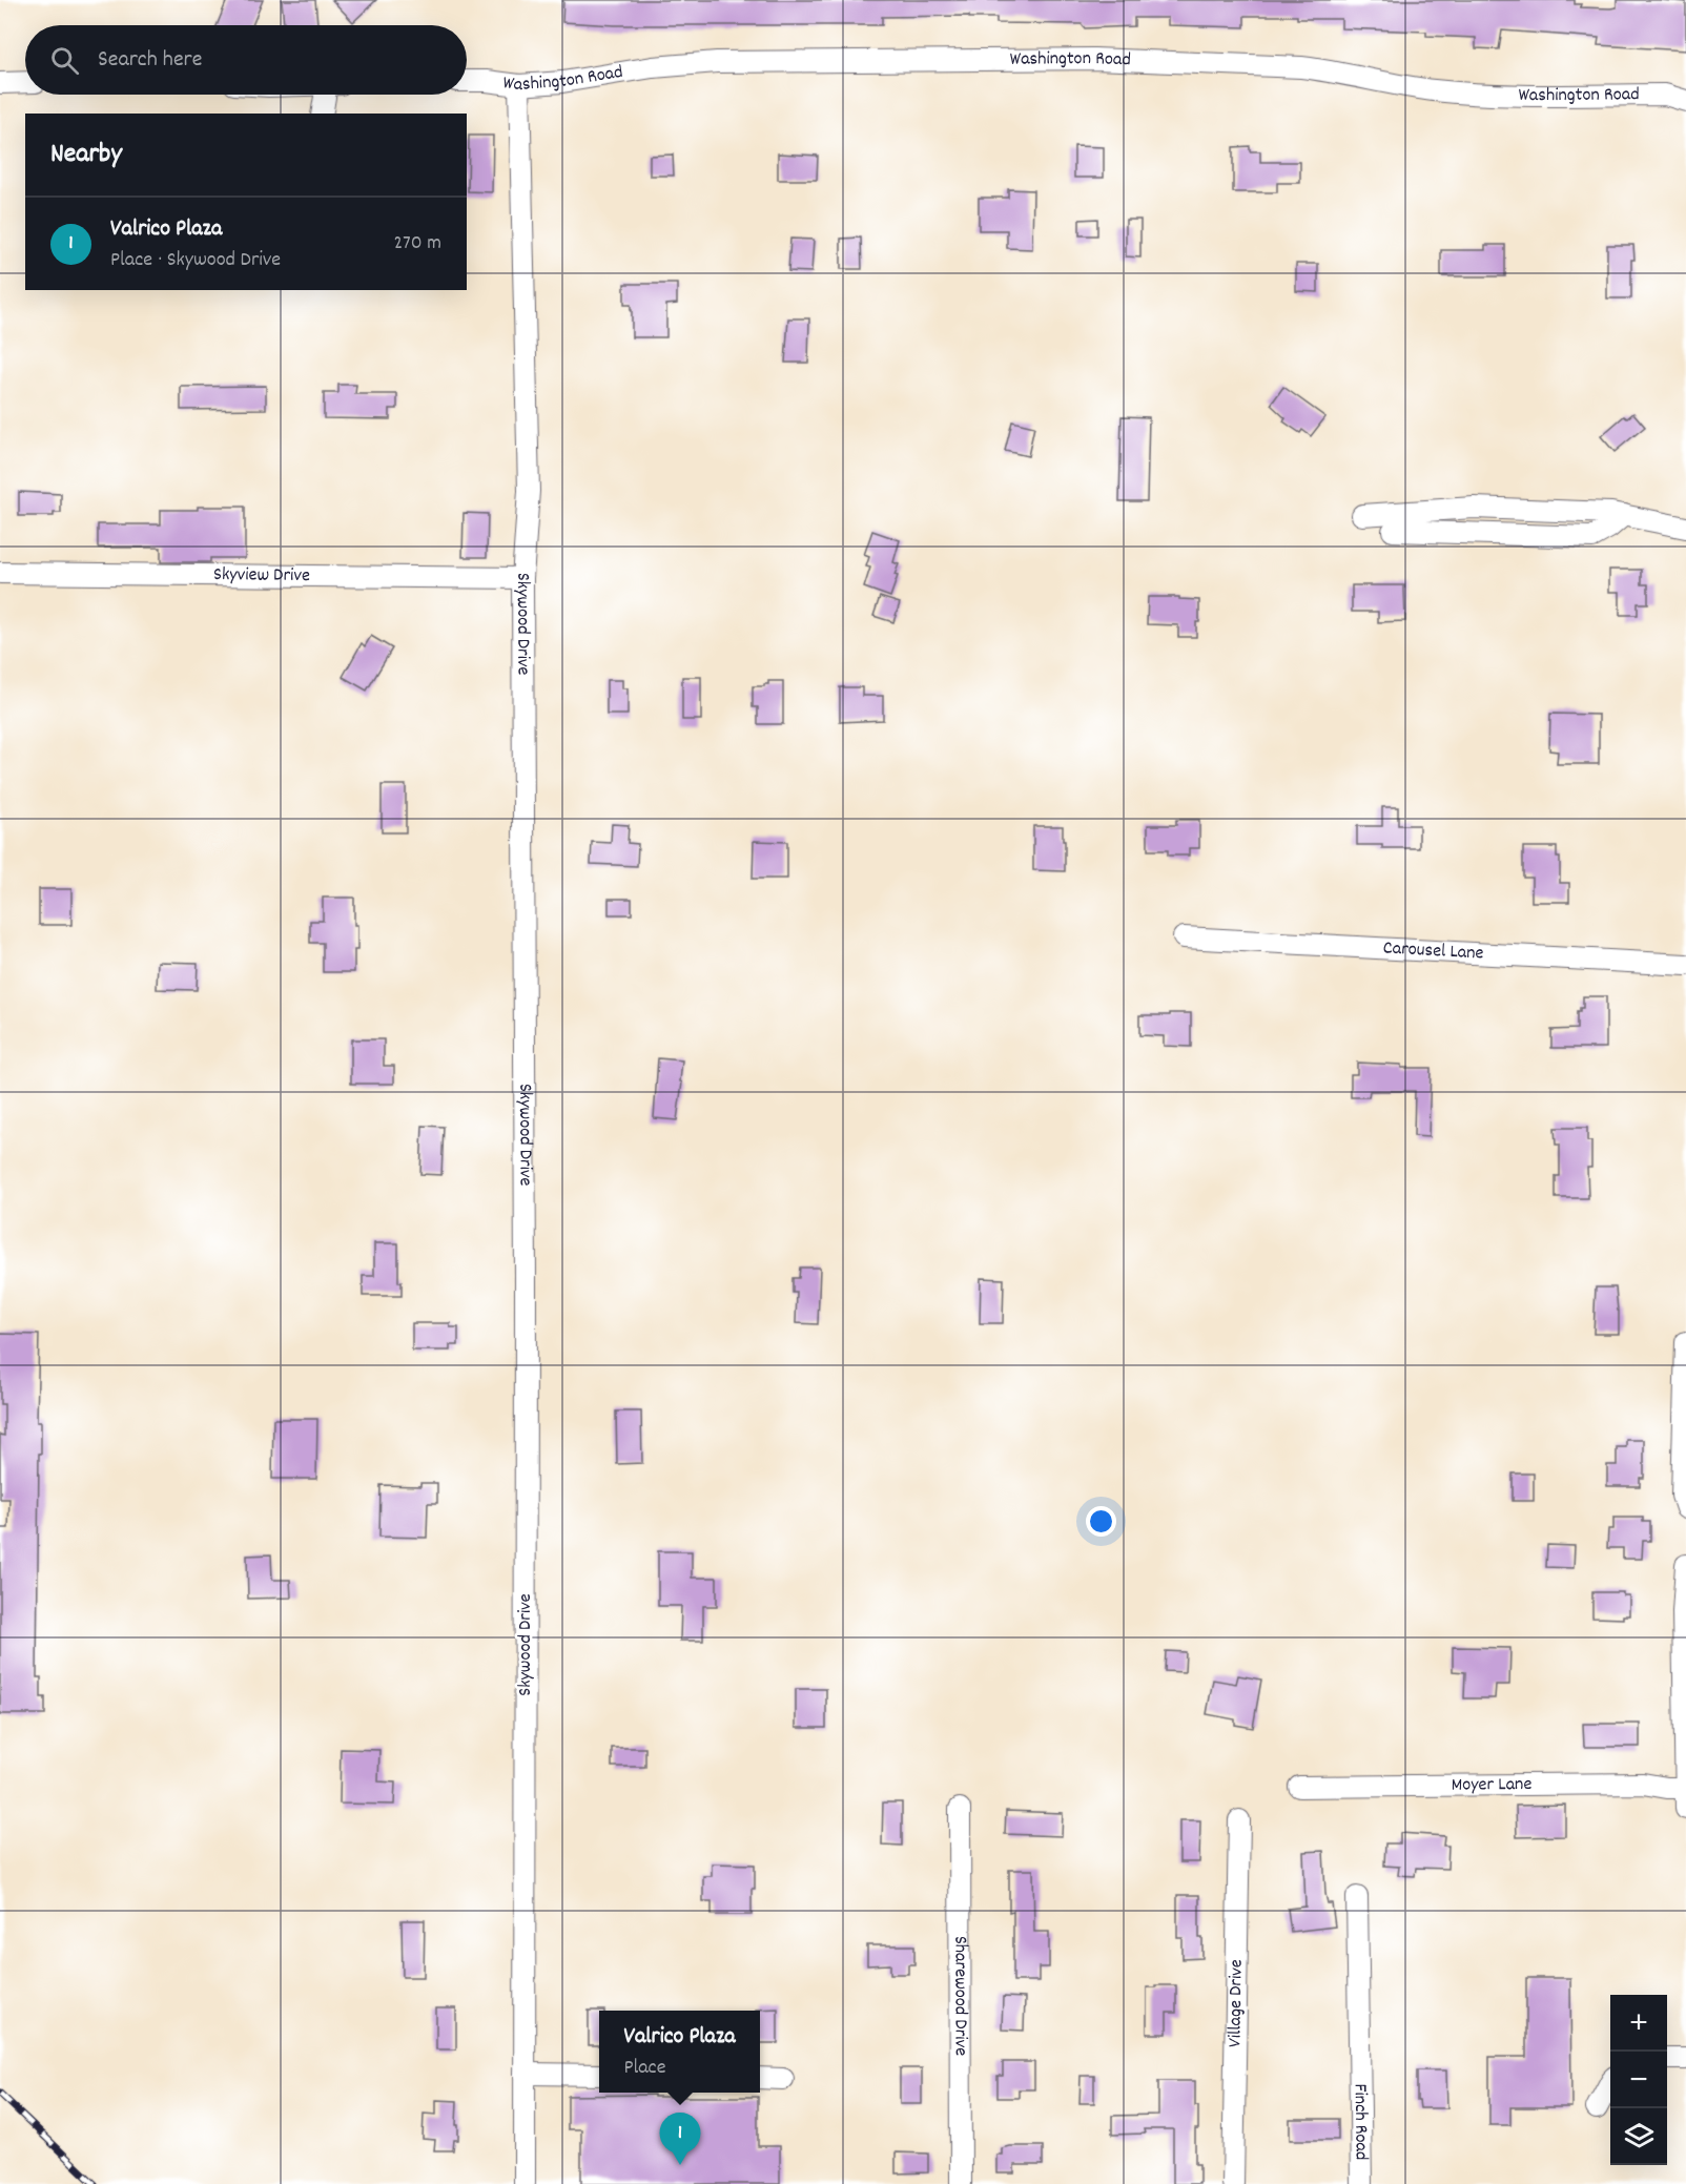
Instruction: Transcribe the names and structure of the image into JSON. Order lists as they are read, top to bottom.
{
  "streets": {
    "street": [
      "Washington Road",
      "Skyview Drive",
      "Skywood Drive",
      "Carousel Lane",
      "Moyer Lane",
      "Sharewood Drive",
      "Village Drive",
      "Finch Road"
    ]
  },
  "crossings": [
    ["Washington Road", "Skywood Drive"],
    ["Skyview Drive", "Skywood Drive"]
  ],
  "page": {
    "search": "Search here",
    "heading": "Nearby",
    "list": [
      {
        "mark": "1",
        "name": "Valrico Plaza",
        "note": "Place · Skywood Drive",
        "value": "270 m"
      }
    ],
    "map_buttons": ["+", "−"],
    "popup": ["Valrico Plaza", "Place"],
    "pins": "1"
  }
}
